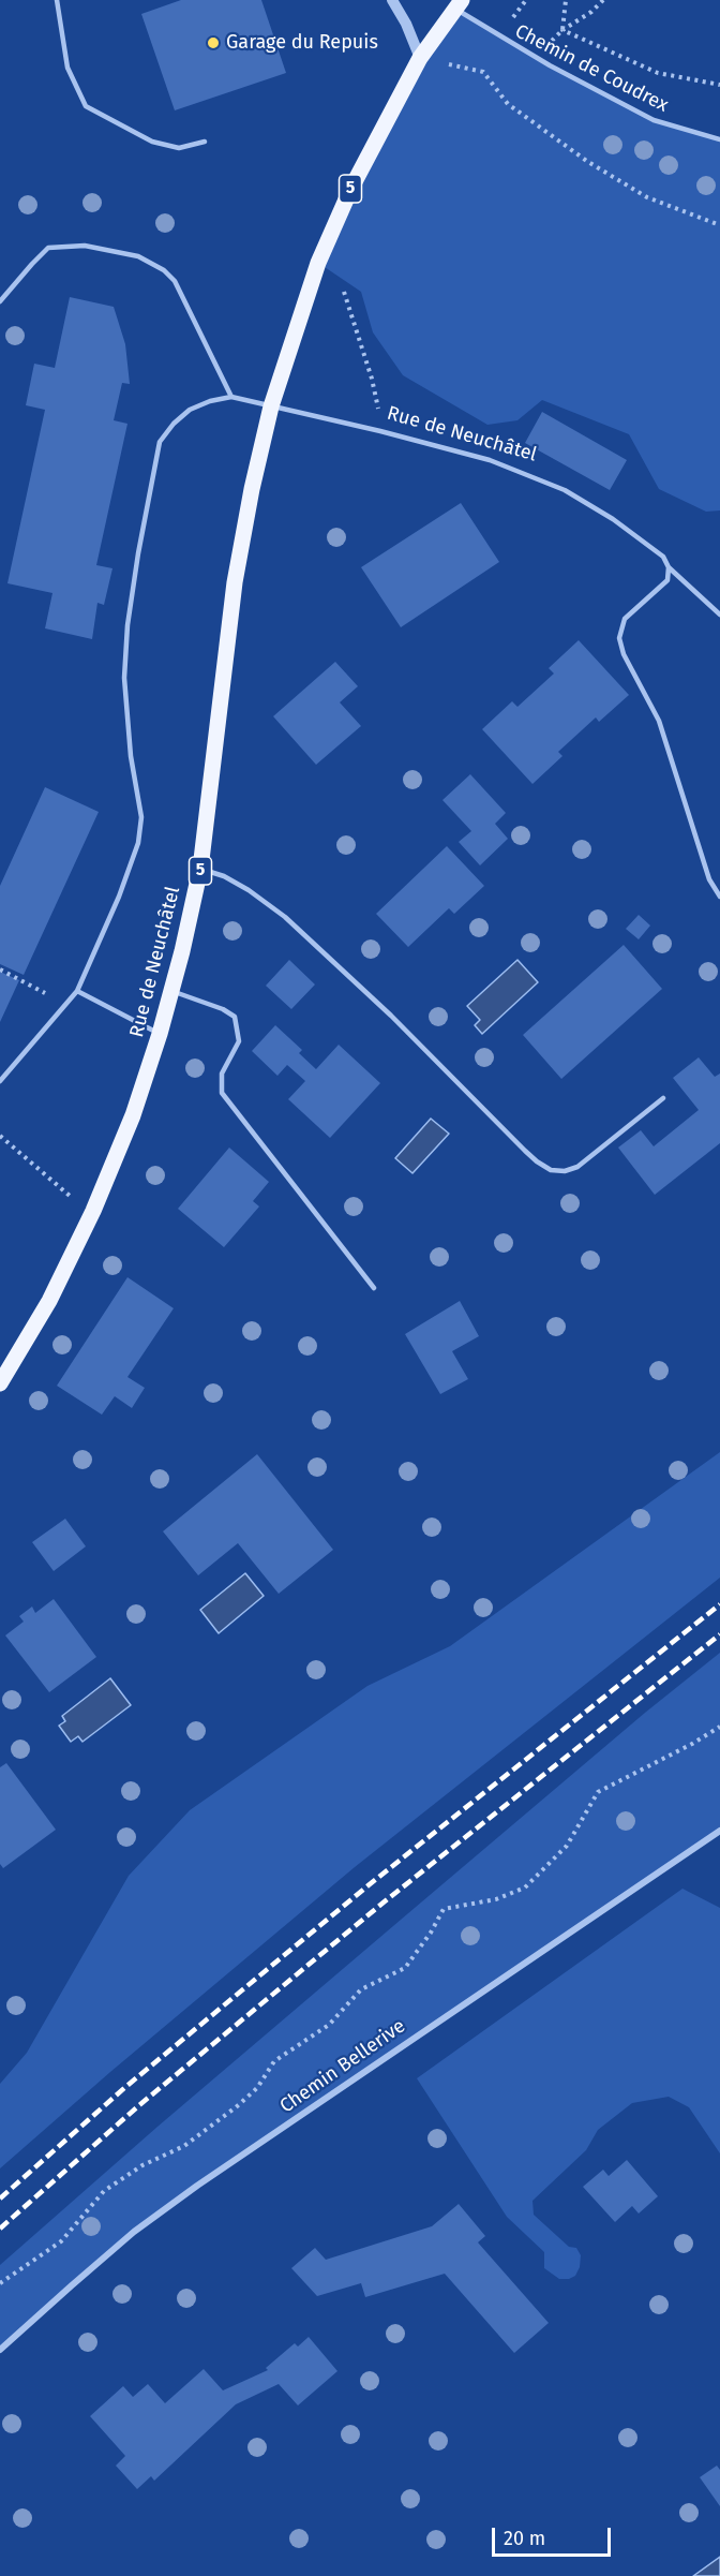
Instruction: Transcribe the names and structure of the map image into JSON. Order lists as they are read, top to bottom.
{
  "streets": {
    "main road": ["5", "Rue de Neuchâtel"],
    "street": ["Chemin Bellerive"],
    "lane": ["Chemin de Coudrex"]
  },
  "crossings": [
    ["Chemin de Coudrex", "Rue de Neuchâtel"]
  ],
  "places": ["Garage du Repuis"],
  "scale_bar": "20 m"
}
